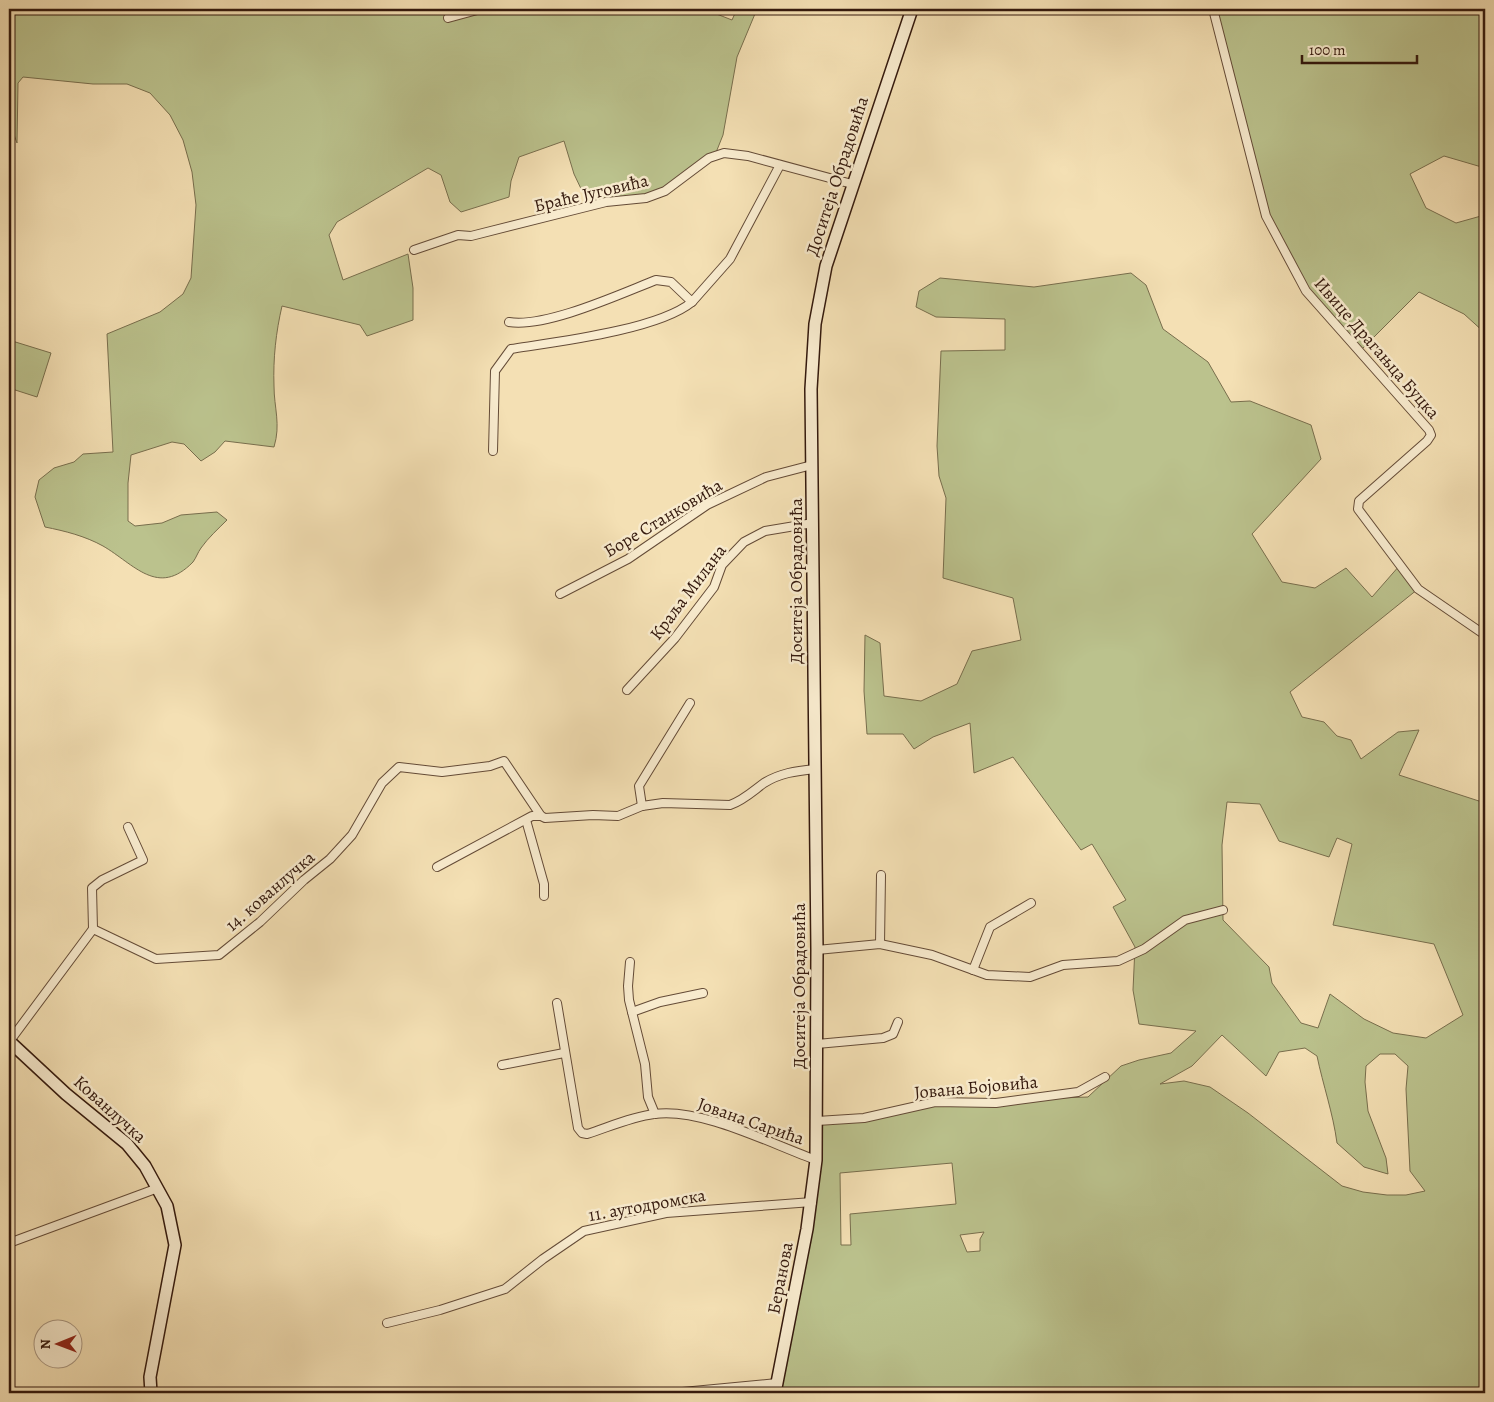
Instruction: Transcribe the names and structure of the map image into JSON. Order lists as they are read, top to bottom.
{
  "streets": {
    "main road": ["Доситеја Обрадовића", "Кованлучка", "Беранова"],
    "street": [
      "Браће Југовића",
      "Ивице Драгањца Буцка",
      "Боре Станковића",
      "Краља Милана",
      "14. кованлучка",
      "Јована Бојовића",
      "Јована Сарића",
      "11. аутодромска"
    ]
  },
  "crossings": [
    ["Доситеја Обрадовића", "Браће Југовића"],
    ["Доситеја Обрадовића", "Боре Станковића"],
    ["Доситеја Обрадовића", "Краља Милана"],
    ["Доситеја Обрадовића", "Јована Бојовића"],
    ["Доситеја Обрадовића", "Јована Сарића"],
    ["Доситеја Обрадовића", "Беранова"],
    ["Јована Сарића", "Беранова"],
    ["11. аутодромска", "Беранова"]
  ],
  "scale_bar": "100 m",
  "north": "left"
}
